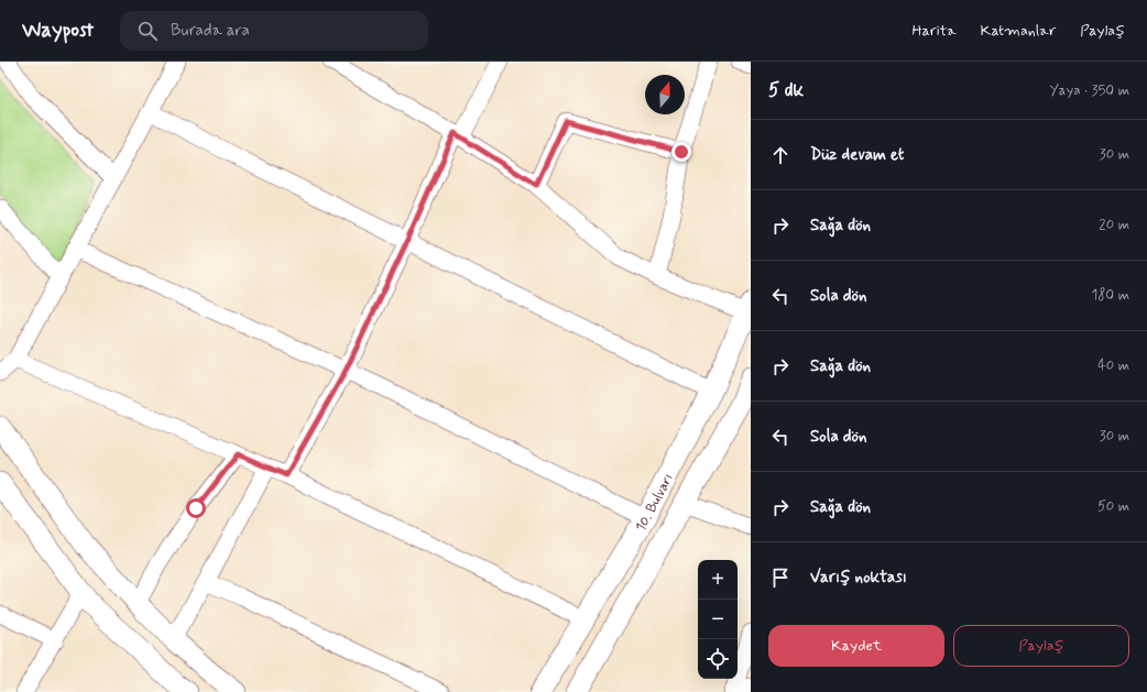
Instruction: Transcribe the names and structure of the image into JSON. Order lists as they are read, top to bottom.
{
  "streets": {
    "main road": ["10. Bulvarı"]
  },
  "north": "top",
  "page": {
    "header": "Waypost",
    "search": "Burada ara",
    "nav": ["Harita", "Katmanlar", "Paylaş"],
    "heading": ["5 dk", "Yaya · 350 m"],
    "list": [
      ["Düz devam et", "30 m"],
      ["Sağa dön", "20 m"],
      ["Sola dön", "180 m"],
      ["Sağa dön", "40 m"],
      ["Sola dön", "30 m"],
      ["Sağa dön", "50 m"],
      "Varış noktası"
    ],
    "map_buttons": ["+", "−"],
    "buttons": ["Kaydet", "Paylaş"]
  }
}
